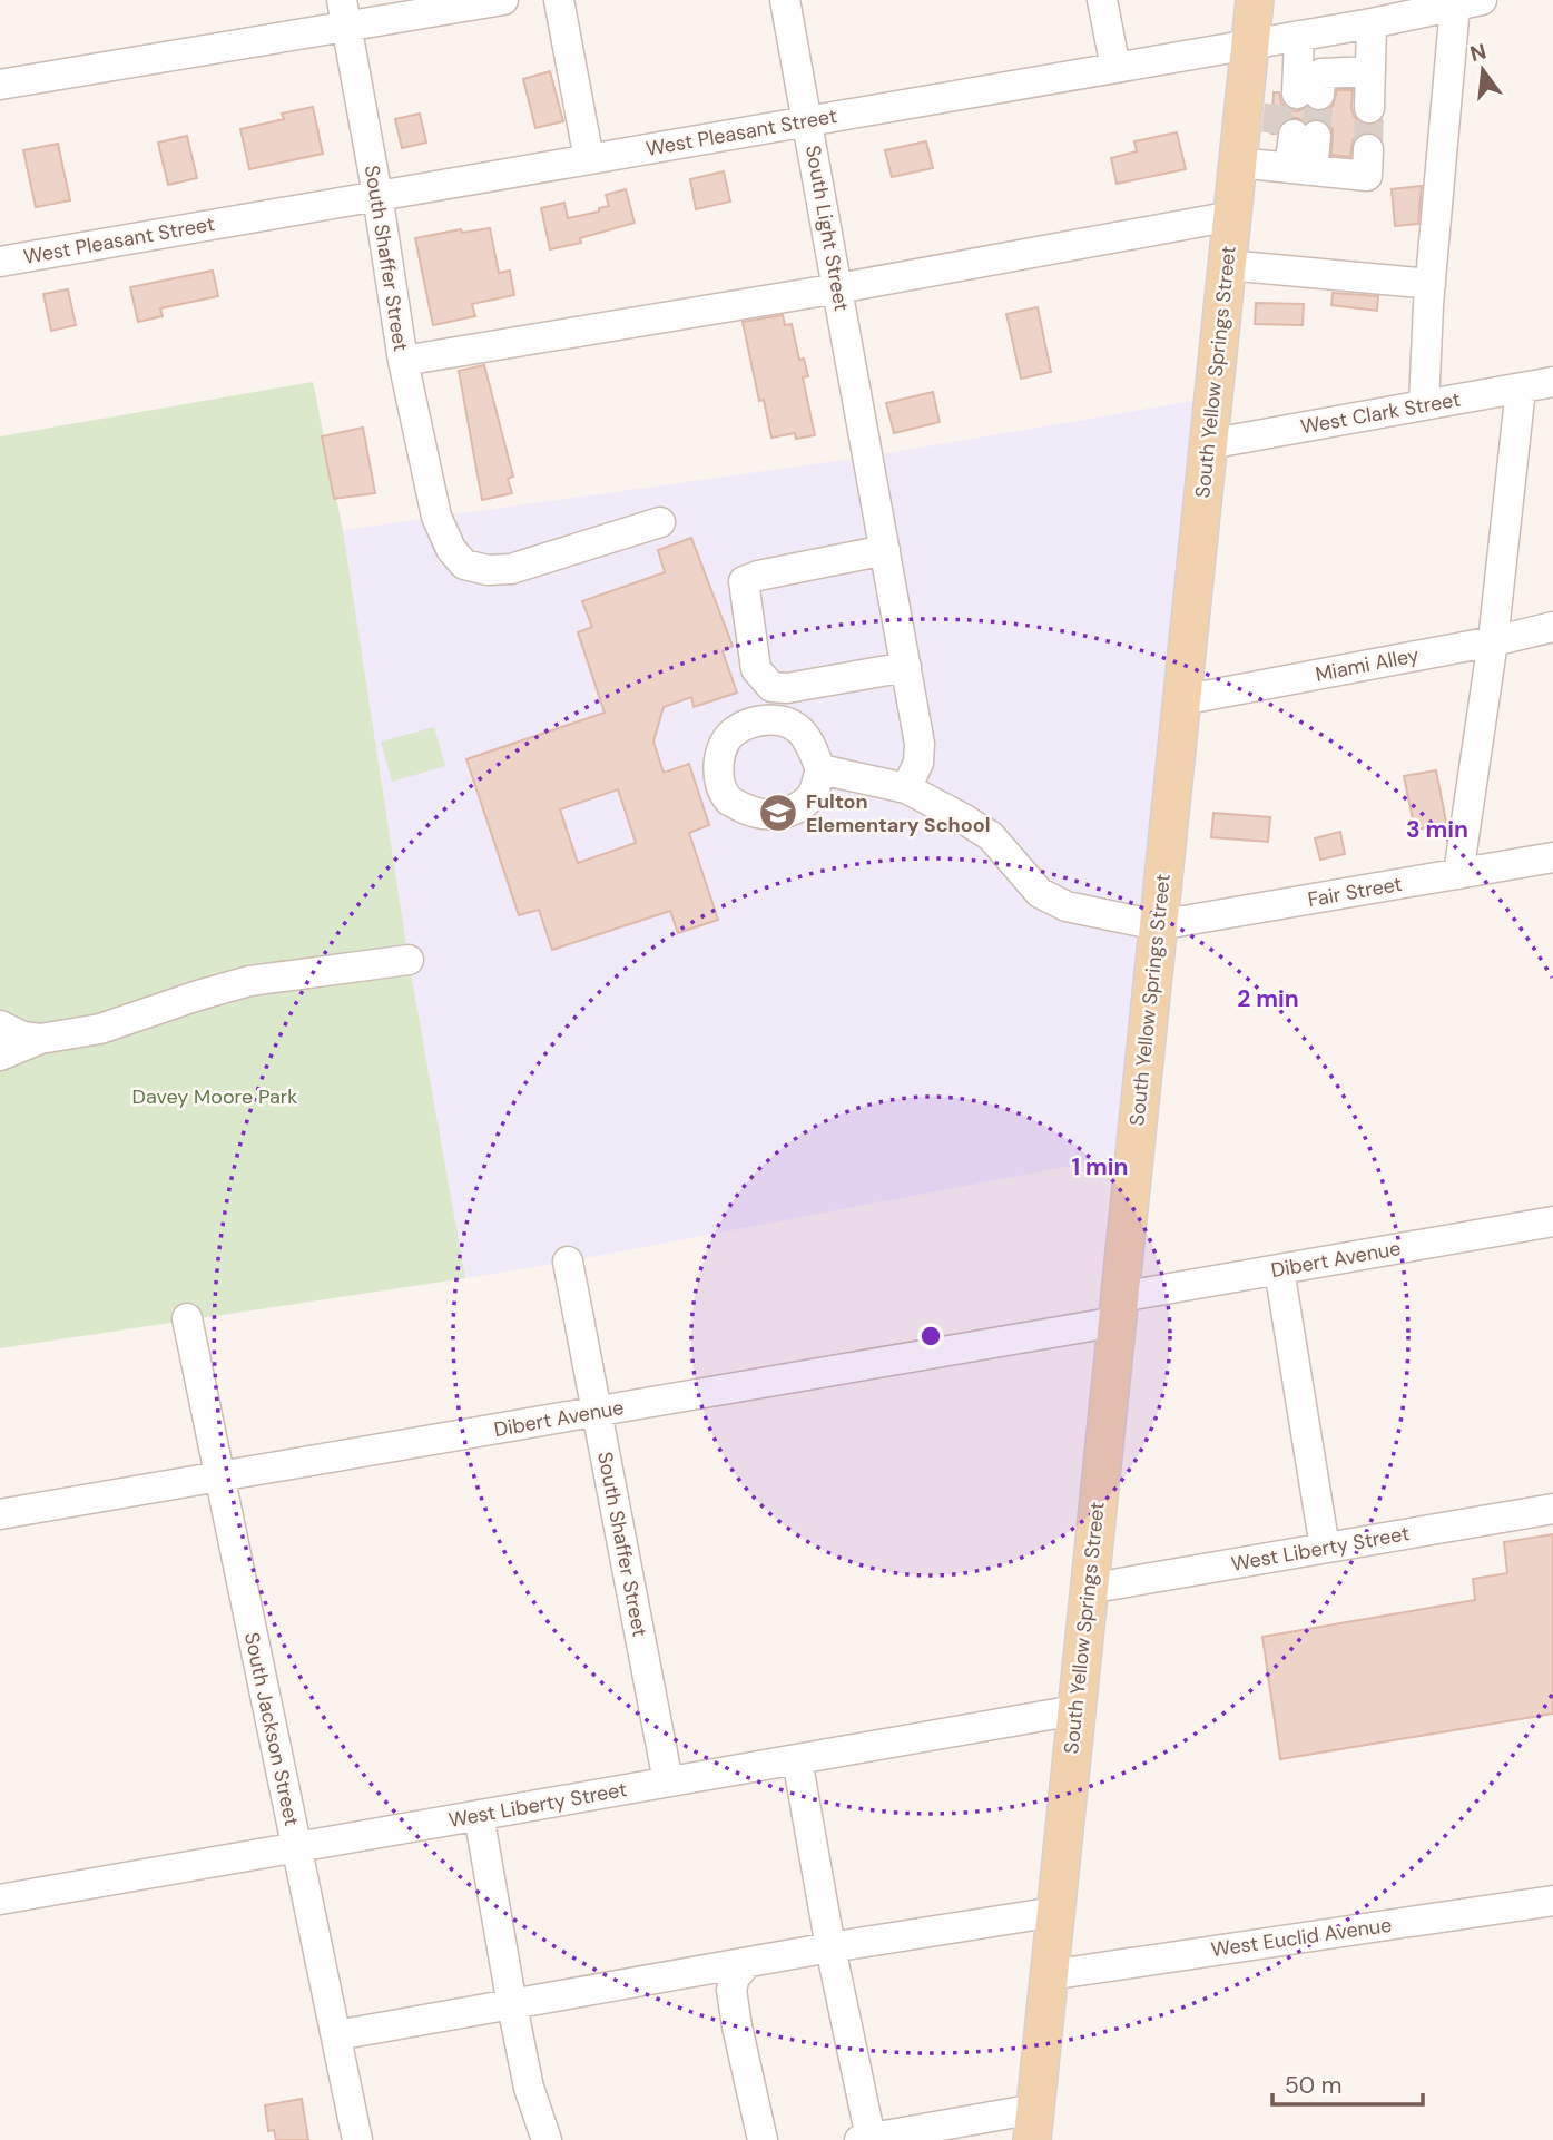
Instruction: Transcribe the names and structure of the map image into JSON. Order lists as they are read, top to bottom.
{
  "streets": {
    "main road": ["South Yellow Springs Street"],
    "street": [
      "West Pleasant Street",
      "South Light Street",
      "South Shaffer Street",
      "West Clark Street",
      "Miami Alley",
      "Fair Street",
      "Dibert Avenue",
      "West Liberty Street",
      "South Jackson Street",
      "West Euclid Avenue"
    ]
  },
  "crossings": [
    ["West Pleasant Street", "South Light Street"],
    ["West Pleasant Street", "South Shaffer Street"],
    ["West Pleasant Street", "South Yellow Springs Street"],
    ["South Shaffer Street", "Dibert Avenue"],
    ["South Shaffer Street", "West Liberty Street"],
    ["South Yellow Springs Street", "West Clark Street"],
    ["South Yellow Springs Street", "Miami Alley"],
    ["South Yellow Springs Street", "Fair Street"],
    ["South Yellow Springs Street", "Dibert Avenue"],
    ["South Yellow Springs Street", "West Liberty Street"],
    ["South Yellow Springs Street", "West Euclid Avenue"],
    ["Dibert Avenue", "South Jackson Street"],
    ["West Liberty Street", "South Jackson Street"]
  ],
  "parks": ["Davey Moore Park"],
  "places": {
    "school or university": ["Fulton Elementary School"]
  },
  "scale_bar": "50 m",
  "north": "top",
  "rings": ["3 min", "2 min", "1 min"]
}
